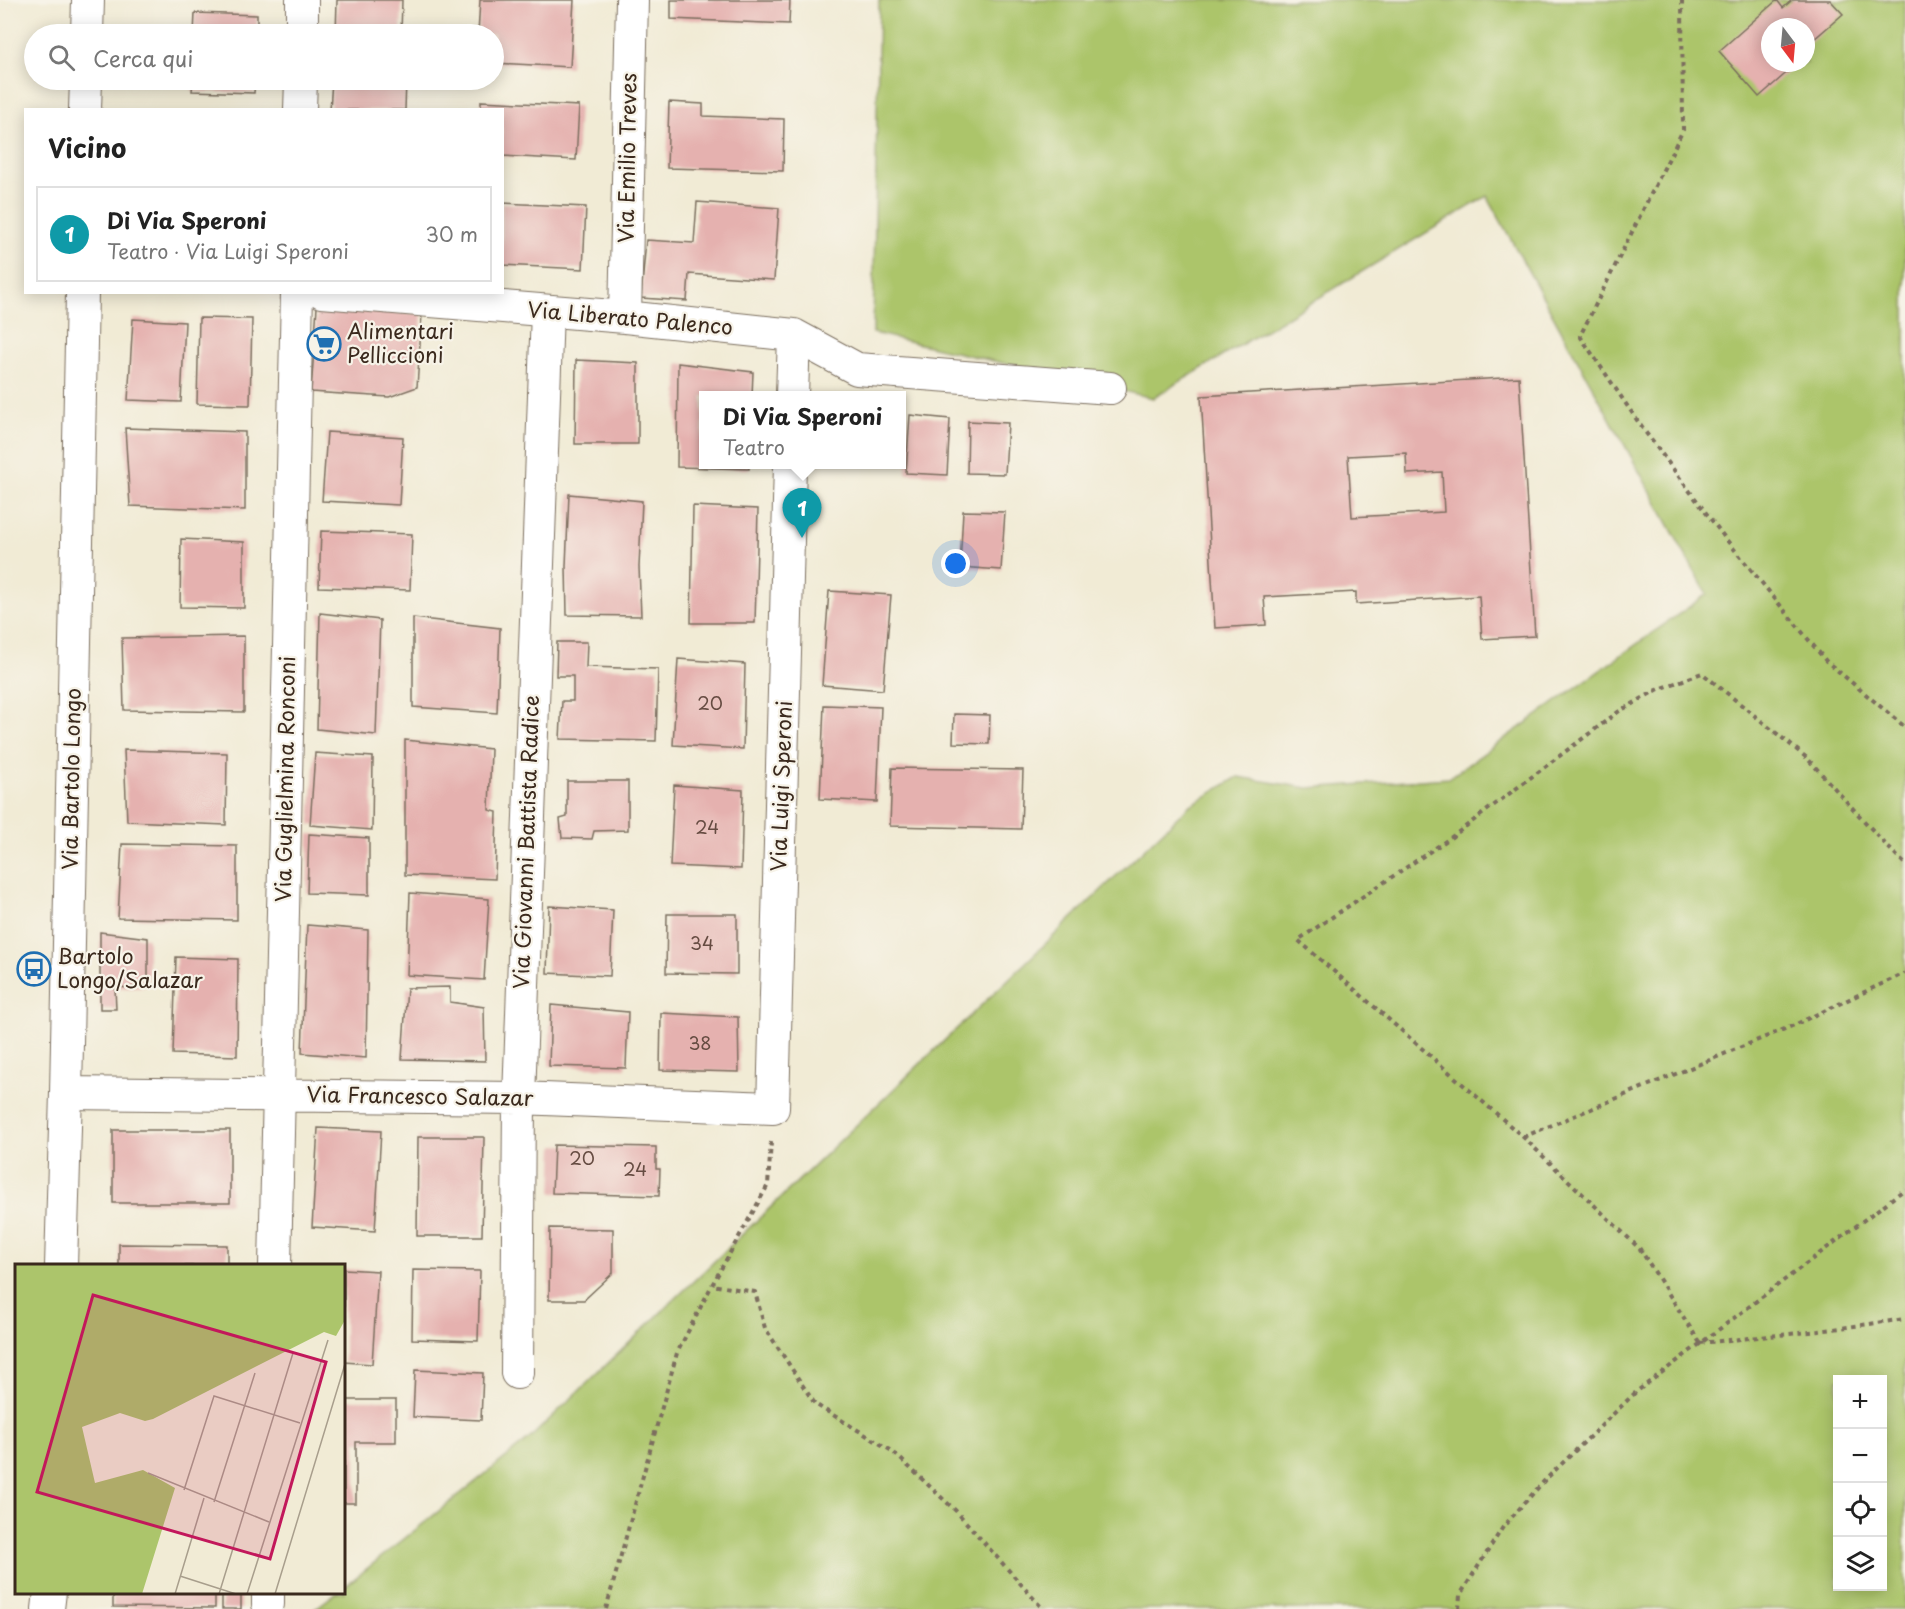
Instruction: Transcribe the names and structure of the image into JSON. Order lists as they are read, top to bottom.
{
  "streets": {
    "street": [
      "Via Emilio Treves",
      "Via Liberato Palenco",
      "Via Bartolo Longo",
      "Via Guglielmina Ronconi",
      "Via Luigi Speroni",
      "Via Giovanni Battista Radice",
      "Via Francesco Salazar"
    ]
  },
  "crossings": [
    ["Via Emilio Treves", "Via Liberato Palenco"],
    ["Via Liberato Palenco", "Via Giovanni Battista Radice"],
    ["Via Bartolo Longo", "Via Francesco Salazar"],
    ["Via Guglielmina Ronconi", "Via Francesco Salazar"],
    ["Via Luigi Speroni", "Via Francesco Salazar"],
    ["Via Giovanni Battista Radice", "Via Francesco Salazar"]
  ],
  "places": {
    "supermarket": ["Alimentari Pelliccioni"],
    "bus stop": ["Bartolo Longo/Salazar"]
  },
  "house_numbers": [
    "20",
    "24",
    "34",
    "38",
    "20",
    "24"
  ],
  "north": "bottom",
  "page": {
    "search": "Cerca qui",
    "heading": "Vicino",
    "list": [
      {
        "mark": "1",
        "name": "Di Via Speroni",
        "note": "Teatro · Via Luigi Speroni",
        "value": "30 m"
      }
    ],
    "popup": ["Di Via Speroni", "Teatro"],
    "pins": "1",
    "map_buttons": ["+", "−"]
  }
}
